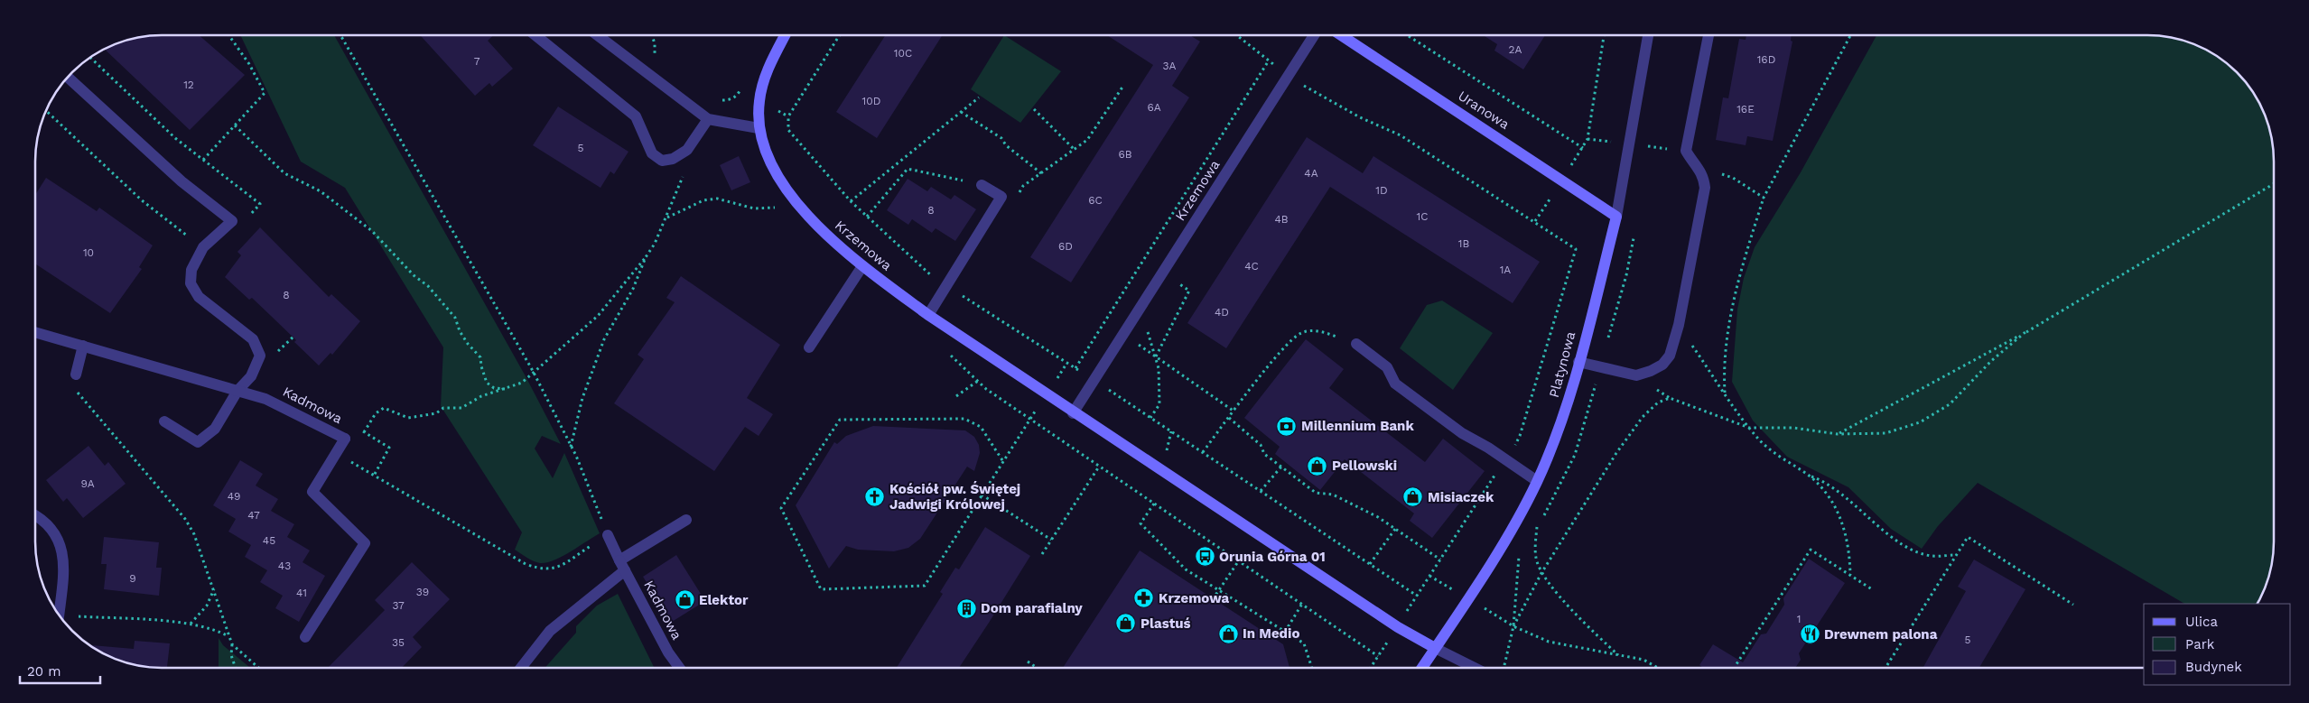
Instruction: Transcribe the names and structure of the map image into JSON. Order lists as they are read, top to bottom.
{
  "streets": {
    "street": [
      "Uranowa",
      "Krzemowa",
      "Platynowa",
      "Kadmowa"
    ]
  },
  "crossings": [
    ["Uranowa", "Platynowa"],
    ["Krzemowa", "Platynowa"]
  ],
  "places": {
    "bank": ["Millennium Bank"],
    "shop": [
      "Pellowski",
      "Misiaczek",
      "Elektor",
      "Plastuś",
      "In Medio"
    ],
    "church": ["Kościół pw. Świętej Jadwigi Królowej"],
    "bus stop": ["Orunia Górna 01"],
    "pharmacy": ["Krzemowa"],
    "building": ["Dom parafialny"],
    "restaurant": ["Drewnem palona"]
  },
  "house_numbers": [
    "2A",
    "10C",
    "16D",
    "7",
    "3A",
    "12",
    "10D",
    "6A",
    "16E",
    "5",
    "6B",
    "4A",
    "1D",
    "6C",
    "8",
    "1C",
    "4B",
    "1B",
    "6D",
    "10",
    "4C",
    "1A",
    "8",
    "4D",
    "9A",
    "49",
    "47",
    "45",
    "43",
    "9",
    "39",
    "41",
    "37",
    "1",
    "5",
    "35"
  ],
  "legend": ["Ulica", "Park", "Budynek"],
  "scale_bar": "20 m"
}
